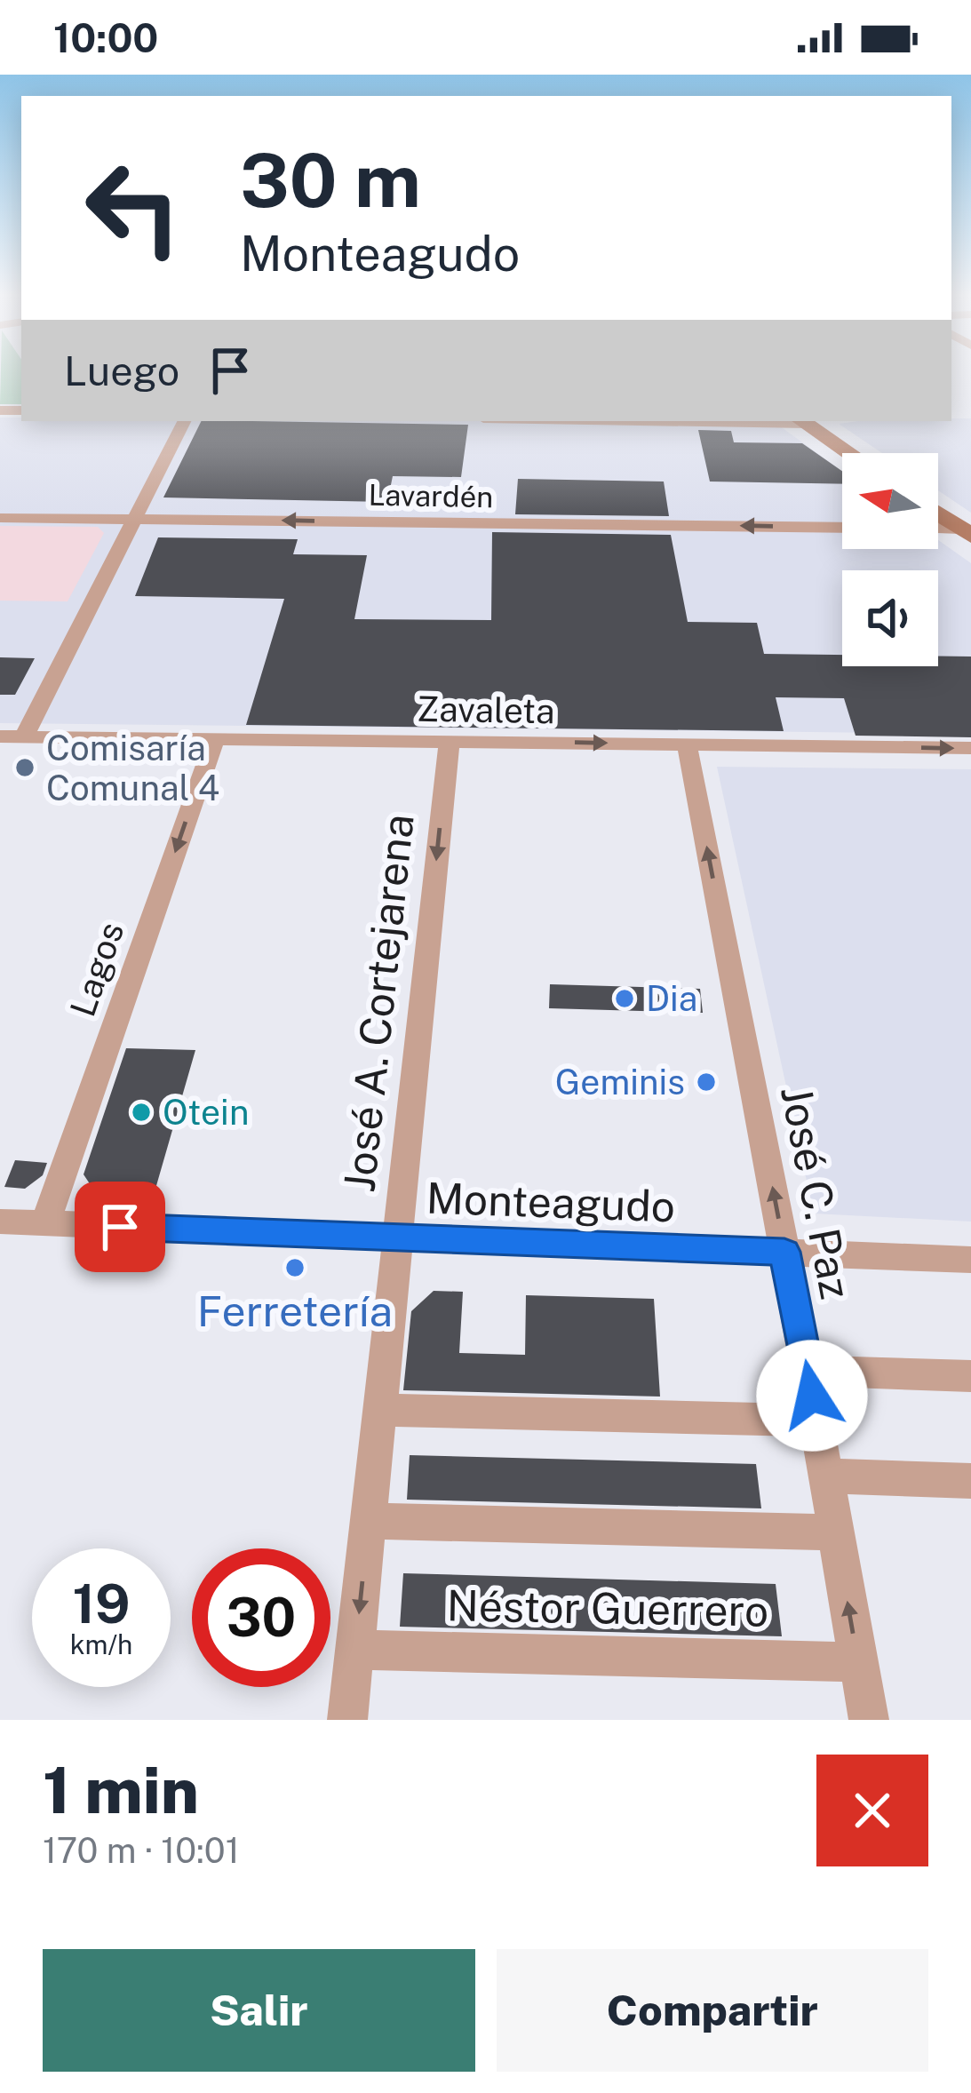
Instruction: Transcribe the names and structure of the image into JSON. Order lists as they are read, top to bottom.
{
  "streets": {
    "street": [
      "Lavardén",
      "Zavaleta",
      "Lagos",
      "José A. Cortejarena",
      "José C. Paz",
      "Monteagudo",
      "Néstor Guerrero"
    ]
  },
  "crossings": [
    ["Zavaleta", "Lagos"],
    ["Zavaleta", "José A. Cortejarena"],
    ["Zavaleta", "José C. Paz"],
    ["Lagos", "Monteagudo"],
    ["José A. Cortejarena", "Monteagudo"],
    ["José A. Cortejarena", "Néstor Guerrero"],
    ["José C. Paz", "Monteagudo"],
    ["José C. Paz", "Néstor Guerrero"]
  ],
  "one_way": [
    "Lavardén",
    "Zavaleta",
    "Lagos",
    "José A. Cortejarena",
    "José C. Paz"
  ],
  "places": [
    "Comisaría Comunal 4",
    "Dia",
    "Geminis",
    "Otein",
    "Ferretería"
  ],
  "north": "left",
  "page": {
    "status": "10:00",
    "turn": ["30 m", "Monteagudo"],
    "then": "Luego",
    "speed": "19 km/h",
    "limit": "30",
    "heading": ["1 min", "170 m · 10:01"],
    "buttons": ["Salir", "Compartir"]
  }
}
